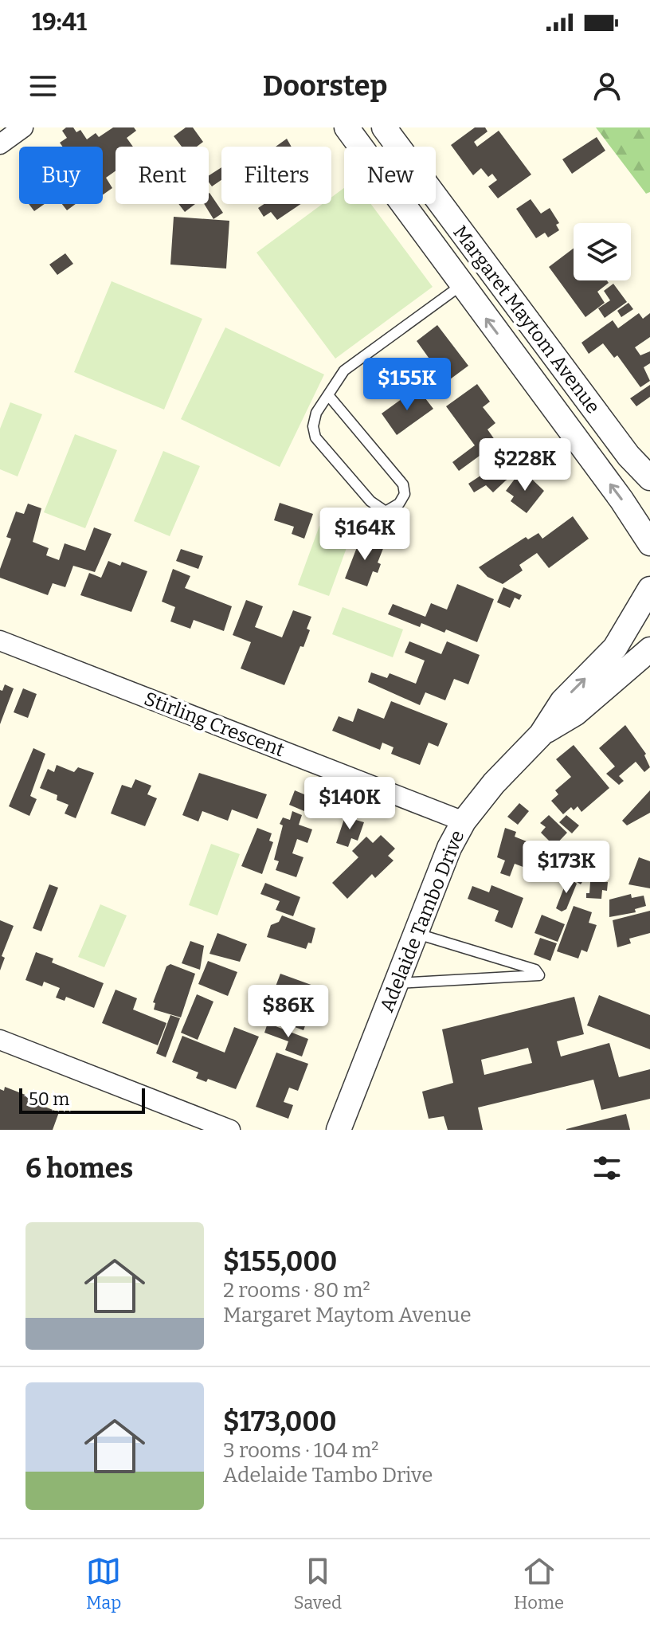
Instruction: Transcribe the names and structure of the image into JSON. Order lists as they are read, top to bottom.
{
  "streets": {
    "street": ["Margaret Maytom Avenue", "Stirling Crescent", "Adelaide Tambo Drive"]
  },
  "crossings": [
    ["Stirling Crescent", "Adelaide Tambo Drive"]
  ],
  "scale_bar": "50 m",
  "page": {
    "status": "19:41",
    "header": "Doorstep",
    "chip": [
      "Buy",
      "Rent",
      "Filters",
      "New"
    ],
    "price": [
      "$155K",
      "$228K",
      "$164K",
      "$140K",
      "$173K",
      "$86K"
    ],
    "scale": "50 m",
    "heading": "6 homes",
    "list": [
      {
        "name": "$155,000",
        "note": "2 rooms · 80 m² · Margaret Maytom Avenue"
      },
      {
        "name": "$173,000",
        "note": "3 rooms · 104 m² · Adelaide Tambo Drive"
      }
    ],
    "tabs": ["Map", "Saved", "Home"]
  }
}
